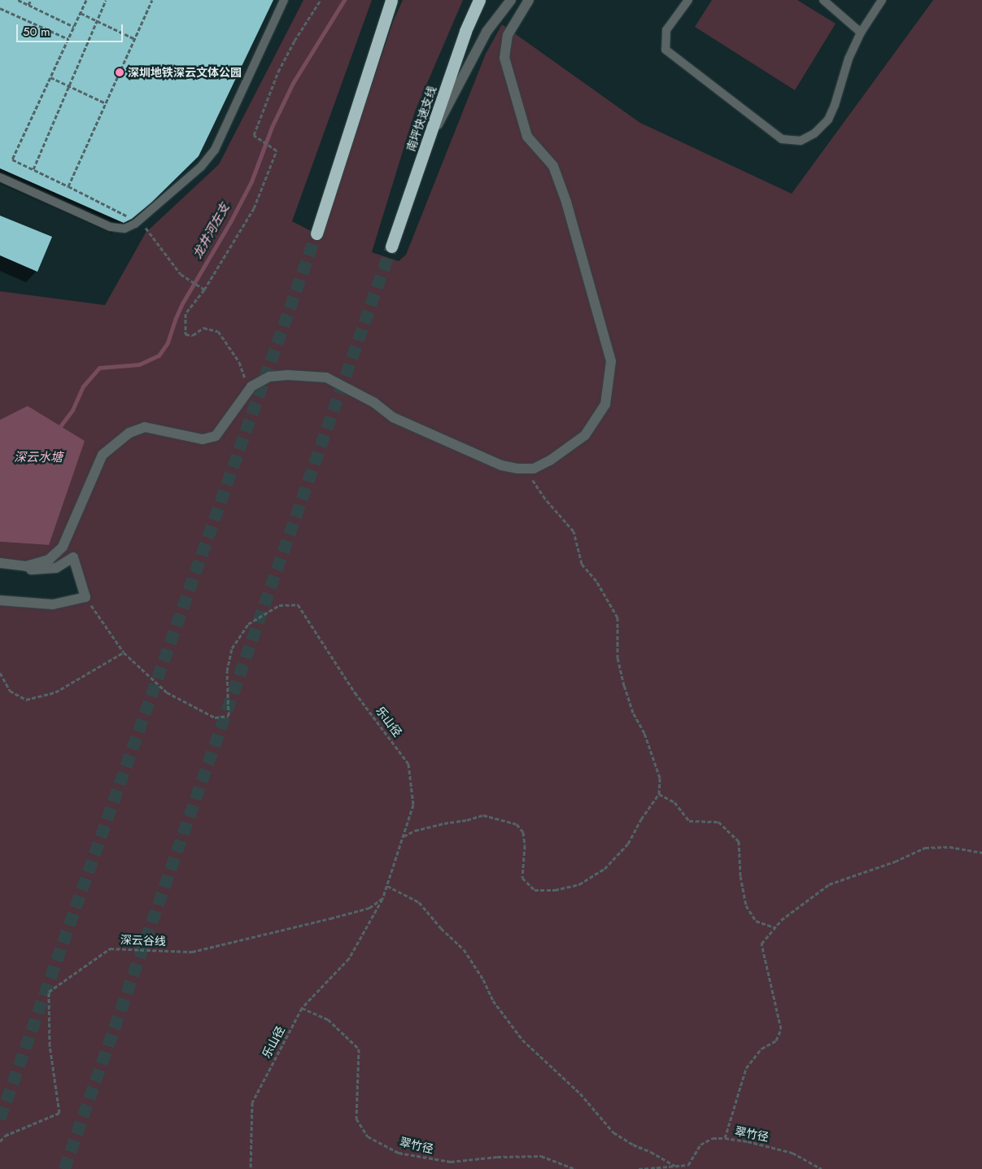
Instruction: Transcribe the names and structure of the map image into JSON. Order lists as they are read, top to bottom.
{
  "streets": {
    "highway": ["南坪快速支线"],
    "path": ["乐山径", "深云谷线", "翠竹径"]
  },
  "crossings": [
    ["乐山径", "深云谷线"],
    ["乐山径", "翠竹径"]
  ],
  "water": ["龙井河左支", "深云水塘"],
  "places": ["深圳地铁深云文体公园"],
  "scale_bar": "50 m"
}
